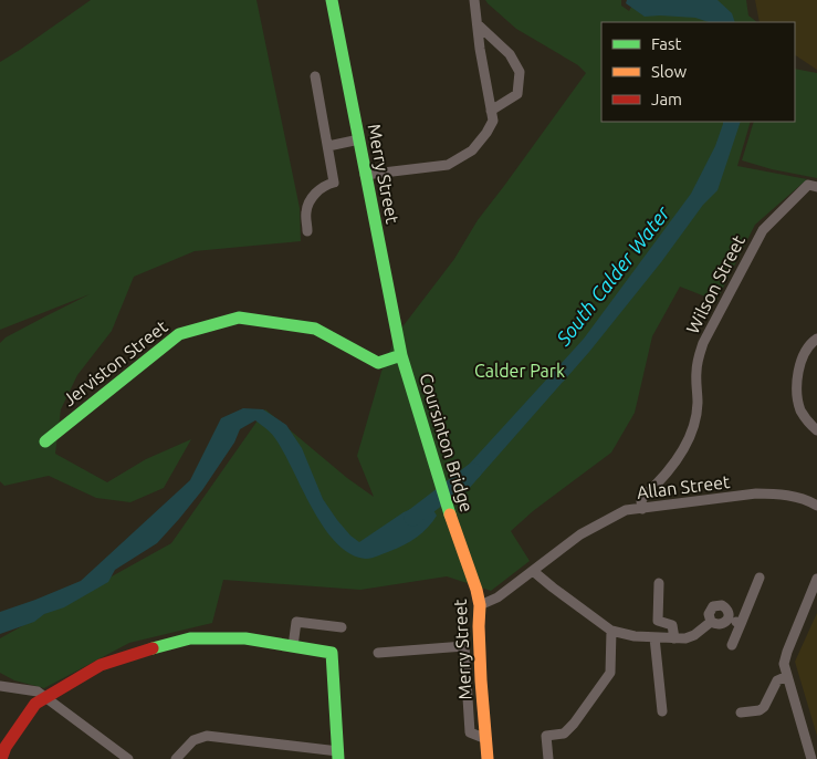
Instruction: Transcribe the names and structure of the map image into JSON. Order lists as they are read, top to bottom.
{
  "streets": {
    "street": [
      "Merry Street",
      "Wilson Street",
      "Jerviston Street",
      "Coursinton Bridge",
      "Allan Street"
    ]
  },
  "crossings": [
    ["Merry Street", "Jerviston Street"],
    ["Merry Street", "Coursinton Bridge"],
    ["Merry Street", "Allan Street"],
    ["Wilson Street", "Allan Street"],
    ["Jerviston Street", "Coursinton Bridge"]
  ],
  "water": ["South Calder Water"],
  "parks": ["Calder Park"],
  "legend": ["Fast", "Slow", "Jam"]
}
